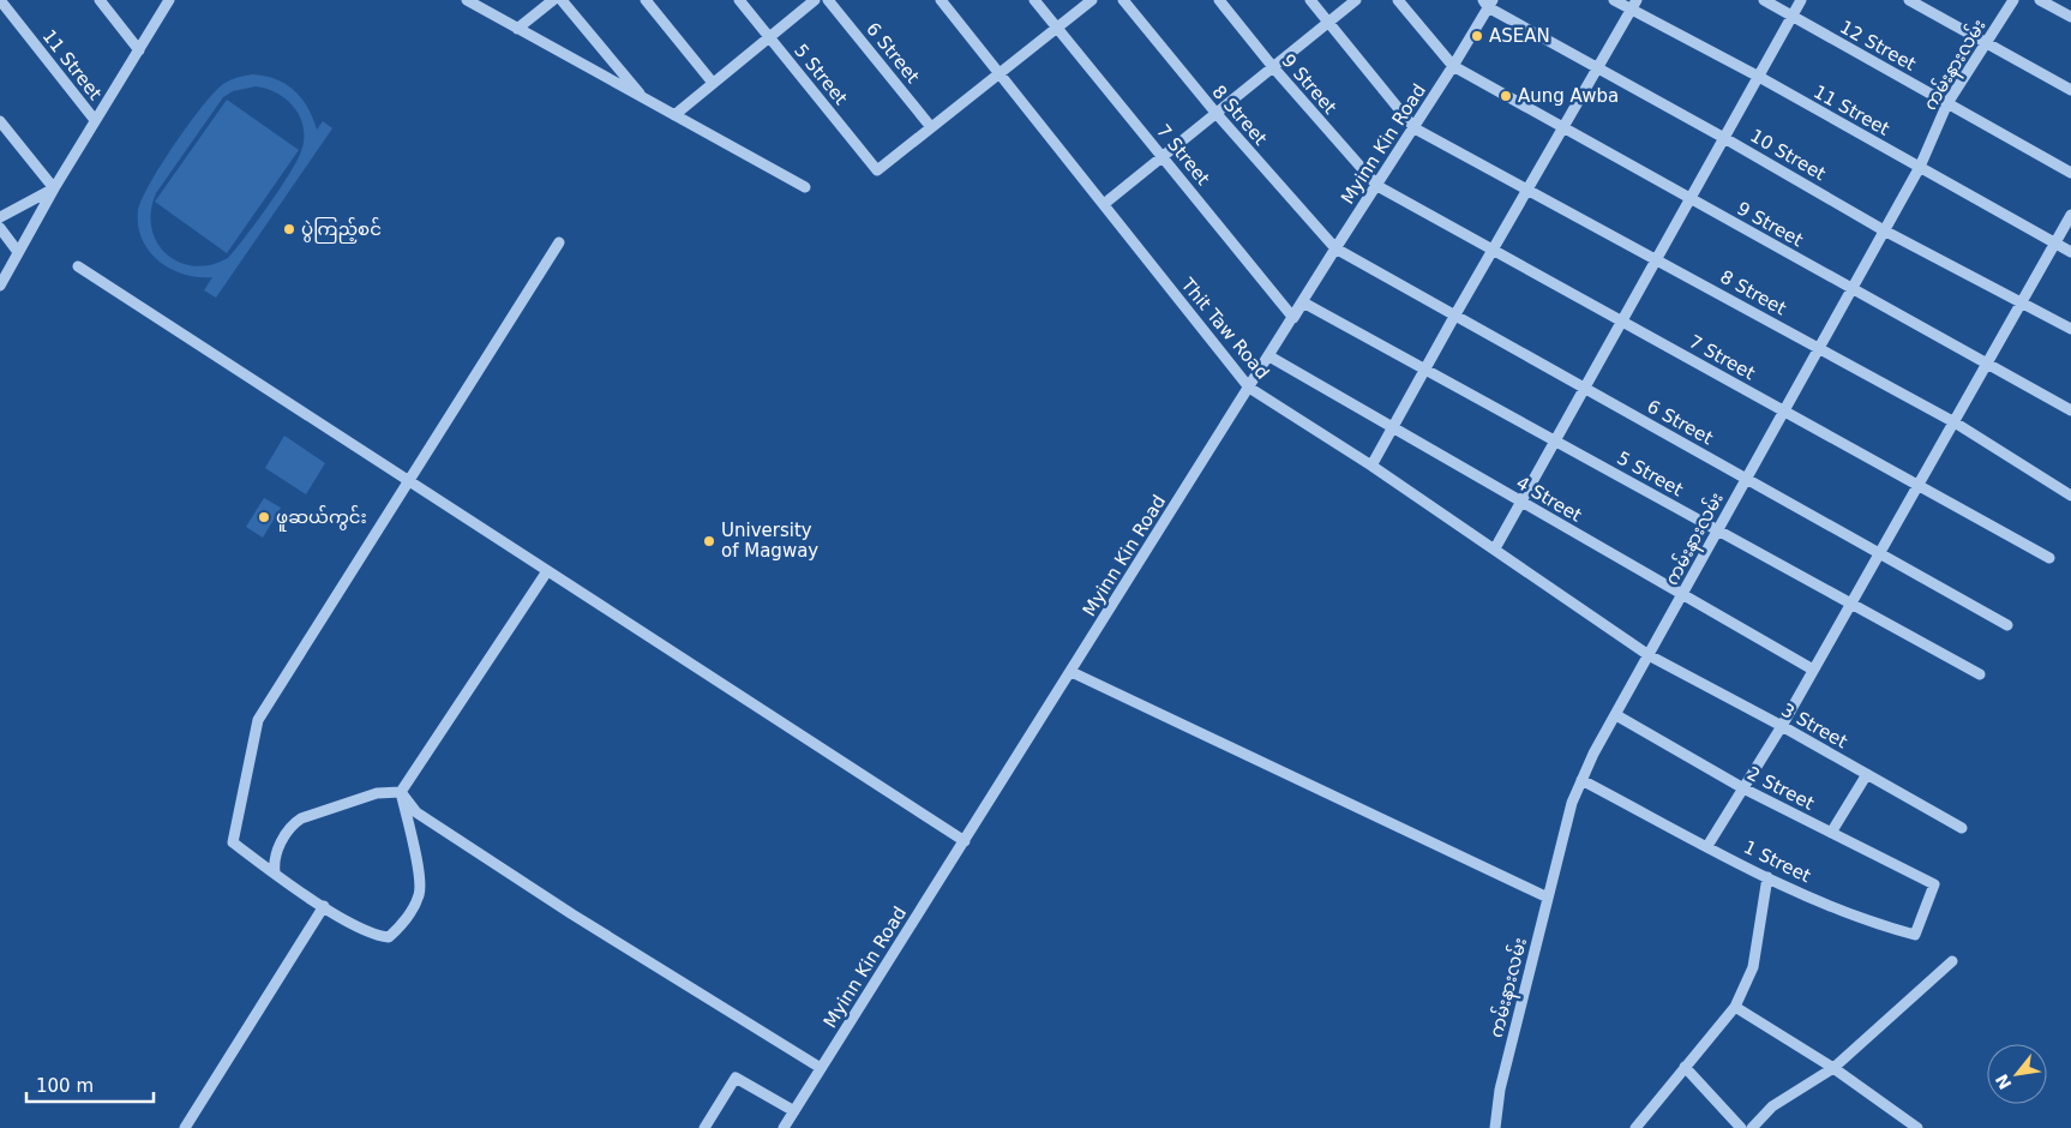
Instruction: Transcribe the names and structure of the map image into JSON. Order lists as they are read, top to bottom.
{
  "streets": {
    "street": [
      "12 Street",
      "6 Street",
      "11 Street",
      "ကမ်းနားလမ်း",
      "5 Street",
      "9 Street",
      "8 Street",
      "Myinn Kin Road",
      "7 Street",
      "10 Street",
      "Thit Taw Road",
      "4 Street",
      "3 Street",
      "2 Street",
      "1 Street"
    ]
  },
  "crossings": [
    ["12 Street", "ကမ်းနားလမ်း"],
    ["6 Street", "ကမ်းနားလမ်း"],
    ["6 Street", "5 Street"],
    ["6 Street", "8 Street"],
    ["6 Street", "Myinn Kin Road"],
    ["11 Street", "ကမ်းနားလမ်း"],
    ["ကမ်းနားလမ်း", "5 Street"],
    ["ကမ်းနားလမ်း", "9 Street"],
    ["ကမ်းနားလမ်း", "8 Street"],
    ["ကမ်းနားလမ်း", "7 Street"],
    ["ကမ်းနားလမ်း", "10 Street"],
    ["ကမ်းနားလမ်း", "Thit Taw Road"],
    ["ကမ်းနားလမ်း", "4 Street"],
    ["ကမ်းနားလမ်း", "3 Street"],
    ["ကမ်းနားလမ်း", "2 Street"],
    ["ကမ်းနားလမ်း", "1 Street"],
    ["5 Street", "Myinn Kin Road"],
    ["9 Street", "Myinn Kin Road"],
    ["9 Street", "7 Street"],
    ["8 Street", "Myinn Kin Road"],
    ["Myinn Kin Road", "7 Street"],
    ["Myinn Kin Road", "10 Street"],
    ["Myinn Kin Road", "Thit Taw Road"],
    ["Myinn Kin Road", "4 Street"],
    ["Thit Taw Road", "3 Street"],
    ["2 Street", "1 Street"]
  ],
  "places": [
    "ASEAN",
    "Aung Awba",
    "ပွဲကြည့်စင်",
    "ဖူဆယ်ကွင်း",
    "University of Magway"
  ],
  "scale_bar": "100 m",
  "north": "bottom left"
}
